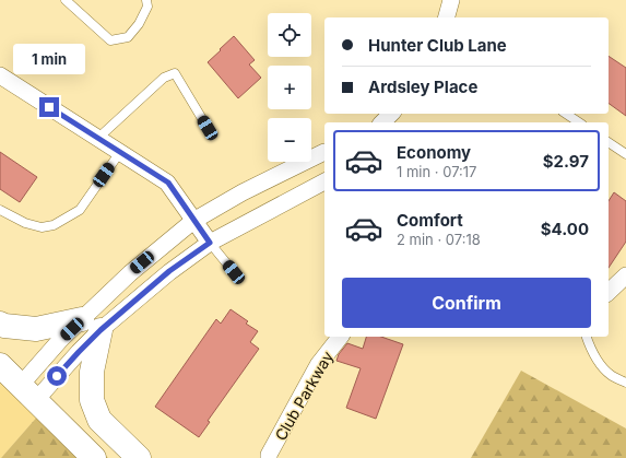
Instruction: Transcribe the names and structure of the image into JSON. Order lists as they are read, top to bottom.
{
  "streets": {
    "street": ["Club Parkway"]
  },
  "page": {
    "map_buttons": ["+", "−"],
    "banner": ["Hunter Club Lane", "Ardsley Place"],
    "bubble": "1 min",
    "list": [
      {
        "name": "Economy",
        "note": "1 min · 07:17",
        "value": "$2.97"
      },
      {
        "name": "Comfort",
        "note": "2 min · 07:18",
        "value": "$4.00"
      }
    ],
    "buttons": "Confirm"
  }
}
